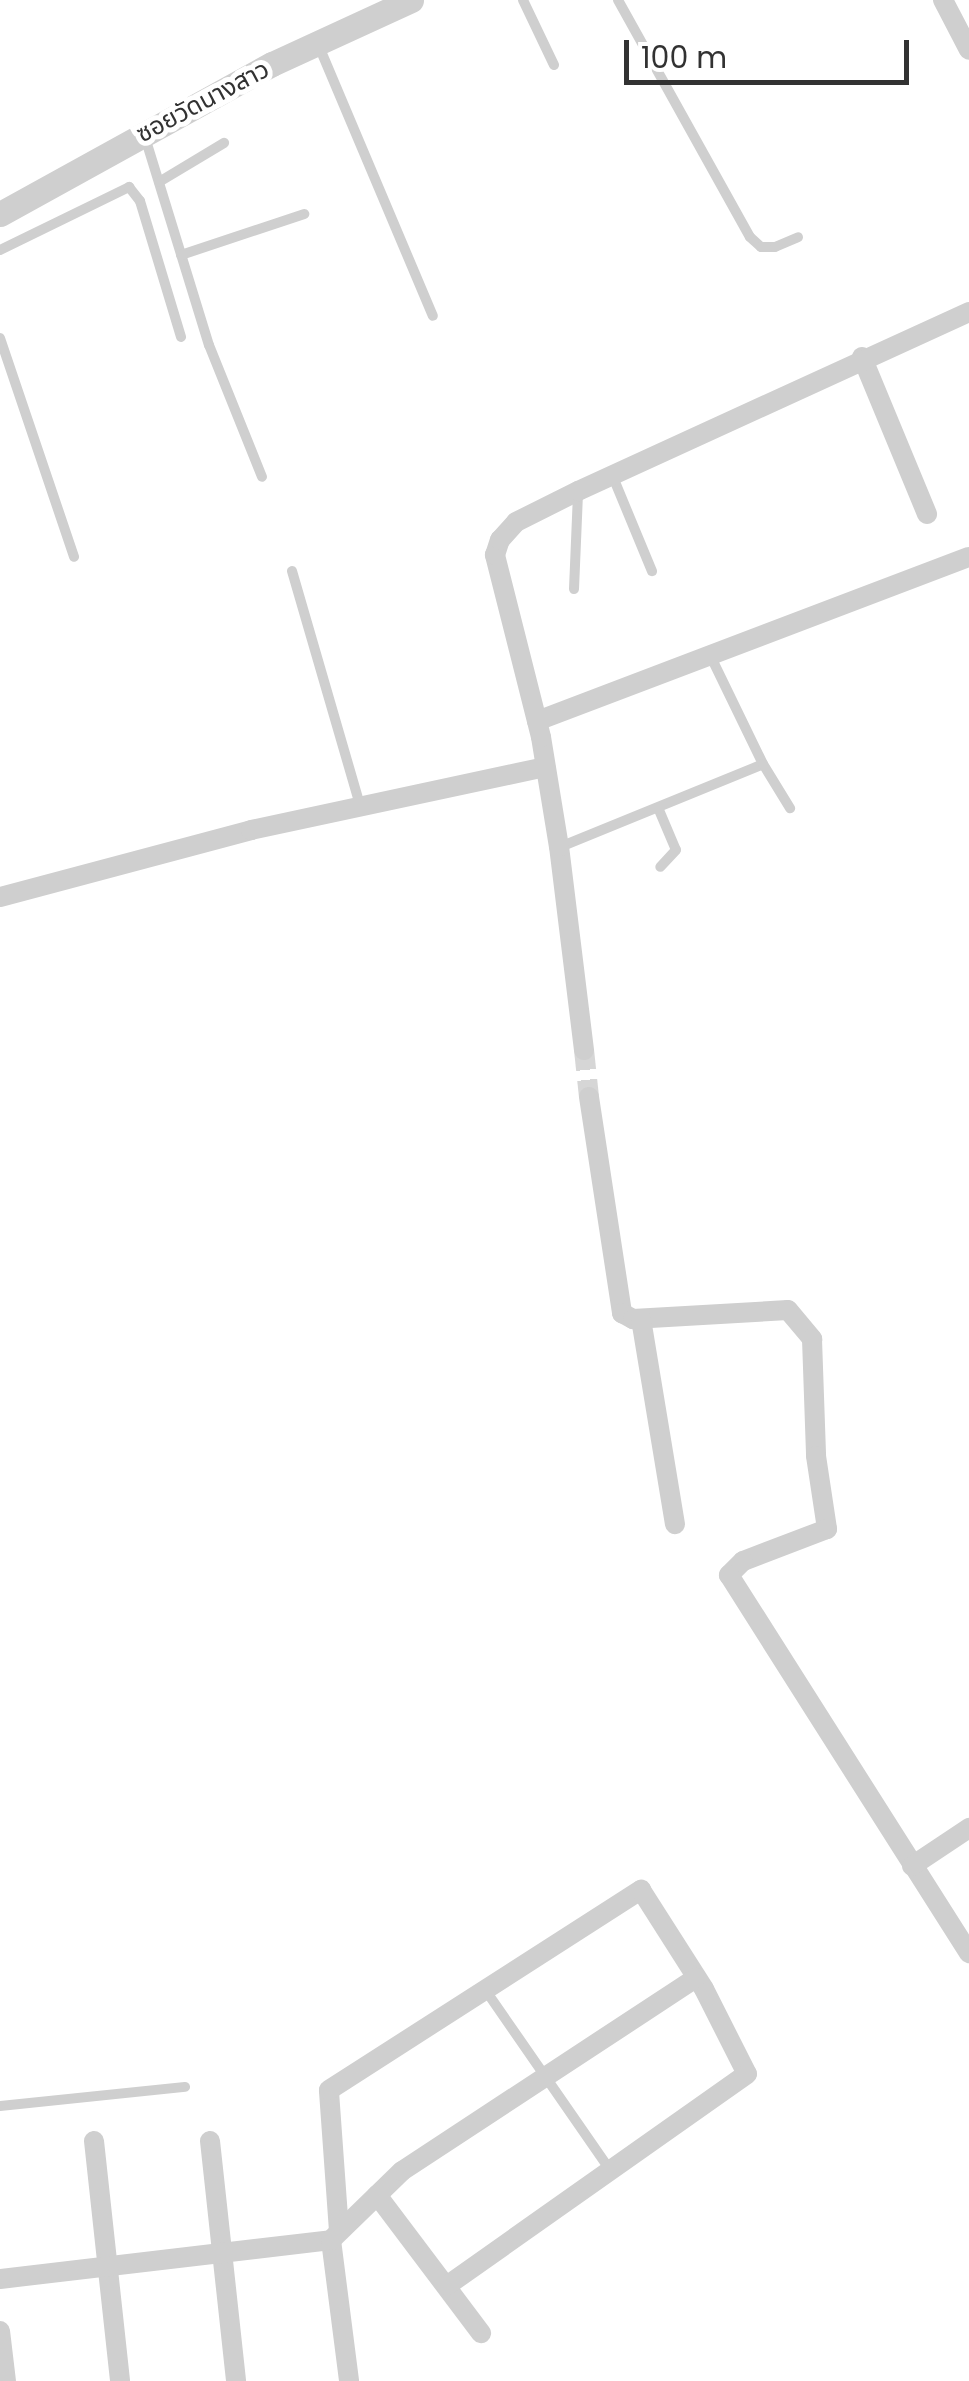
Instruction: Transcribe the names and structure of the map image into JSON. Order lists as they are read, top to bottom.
{
  "streets": {
    "street": ["ซอยวัดนางสาว"]
  },
  "scale_bar": "100 m"
}
